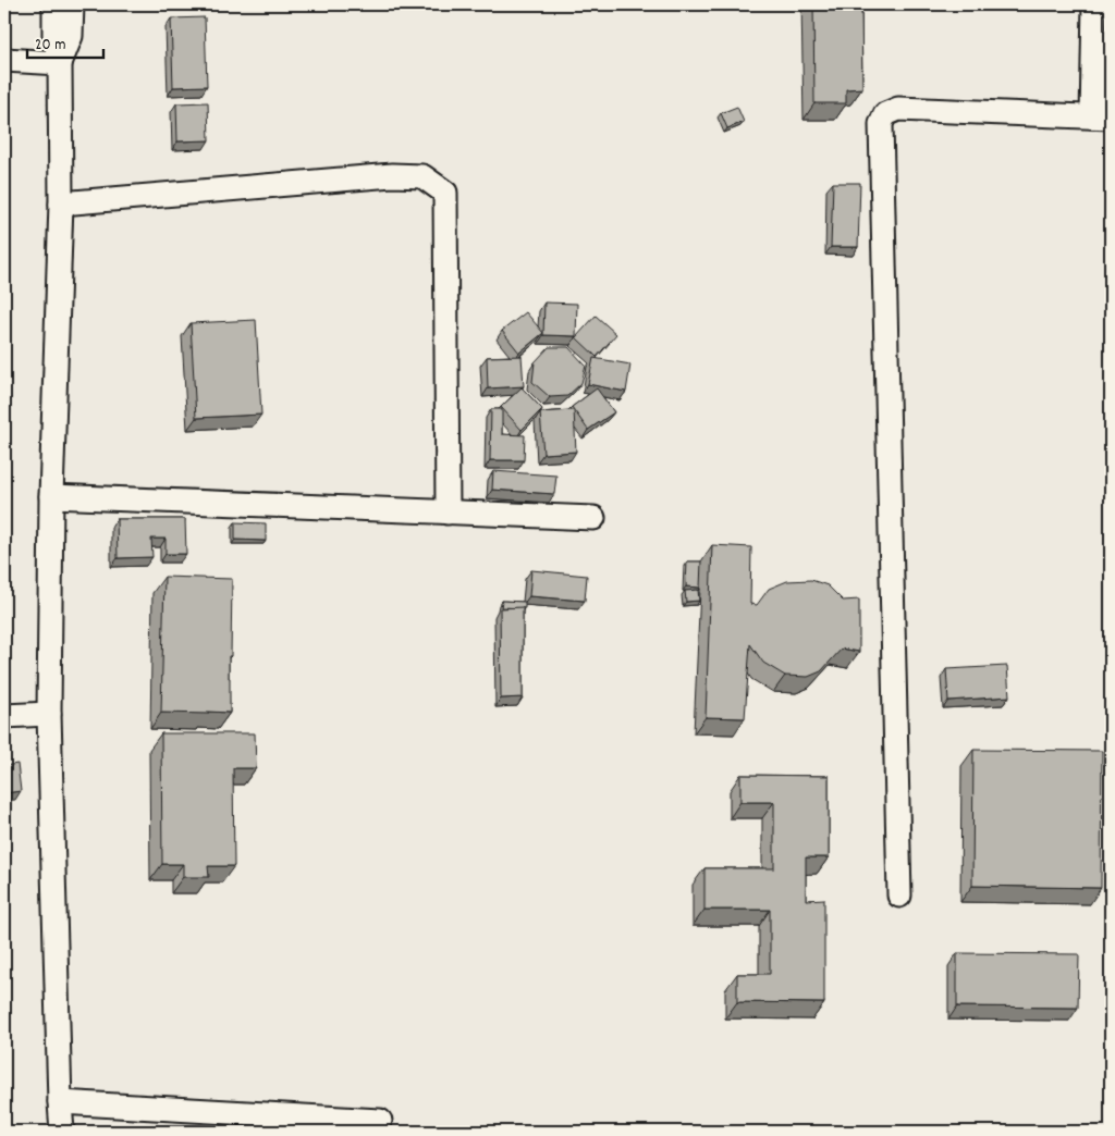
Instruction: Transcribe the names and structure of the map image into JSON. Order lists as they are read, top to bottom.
{
  "scale_bar": "20 m"
}
